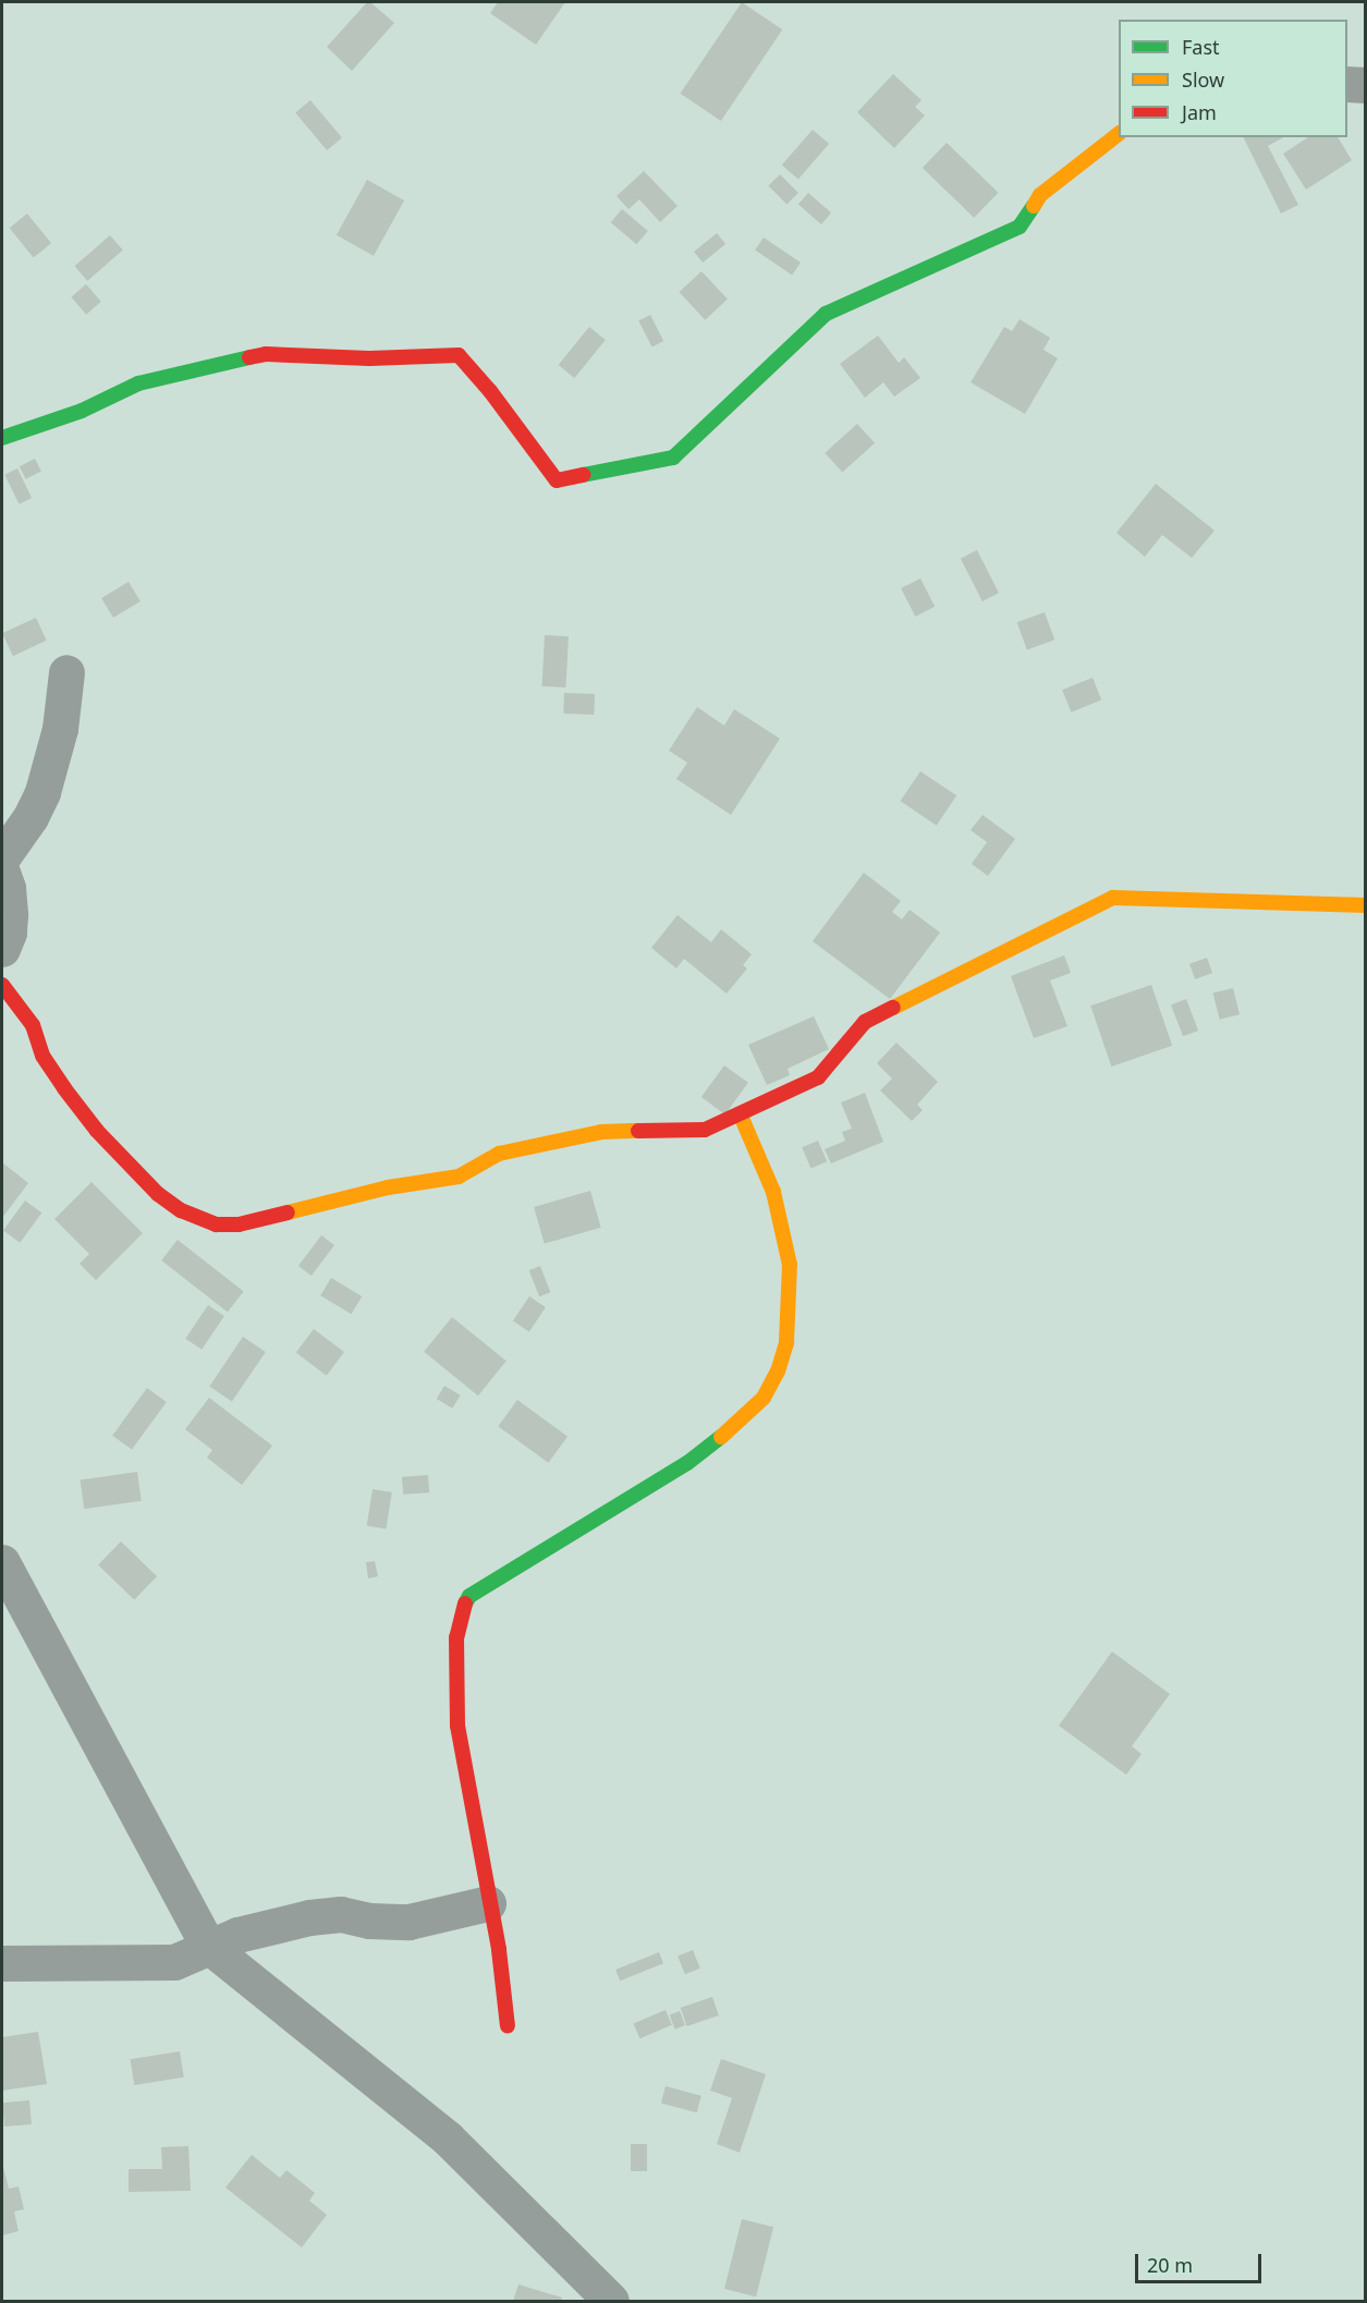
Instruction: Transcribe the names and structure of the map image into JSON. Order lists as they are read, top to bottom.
{
  "legend": ["Fast", "Slow", "Jam"],
  "scale_bar": "20 m"
}
